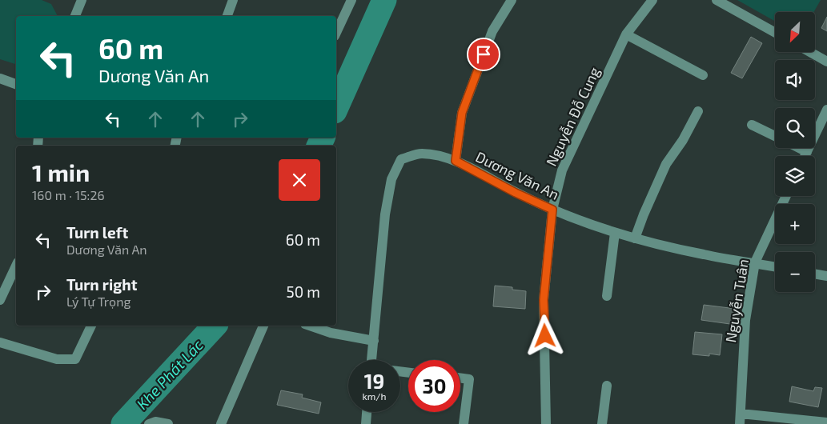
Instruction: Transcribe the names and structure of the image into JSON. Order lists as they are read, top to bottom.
{
  "streets": {
    "street": ["Nguyễn Đỗ Cung", "Dương Văn An", "Nguyễn Tuân"]
  },
  "crossings": [
    ["Nguyễn Đỗ Cung", "Dương Văn An"],
    ["Dương Văn An", "Nguyễn Tuân"]
  ],
  "water": ["Khe Phát Lác"],
  "north": "bottom left",
  "page": {
    "map_buttons": ["+", "−"],
    "turn": ["60 m", "Dương Văn An"],
    "heading": ["1 min", "160 m · 15:26"],
    "list": [
      {
        "name": "Turn left",
        "note": "Dương Văn An",
        "value": "60 m"
      },
      {
        "name": "Turn right",
        "note": "Lý Tự Trọng",
        "value": "50 m"
      }
    ],
    "speed": "19 km/h",
    "limit": "30"
  }
}
